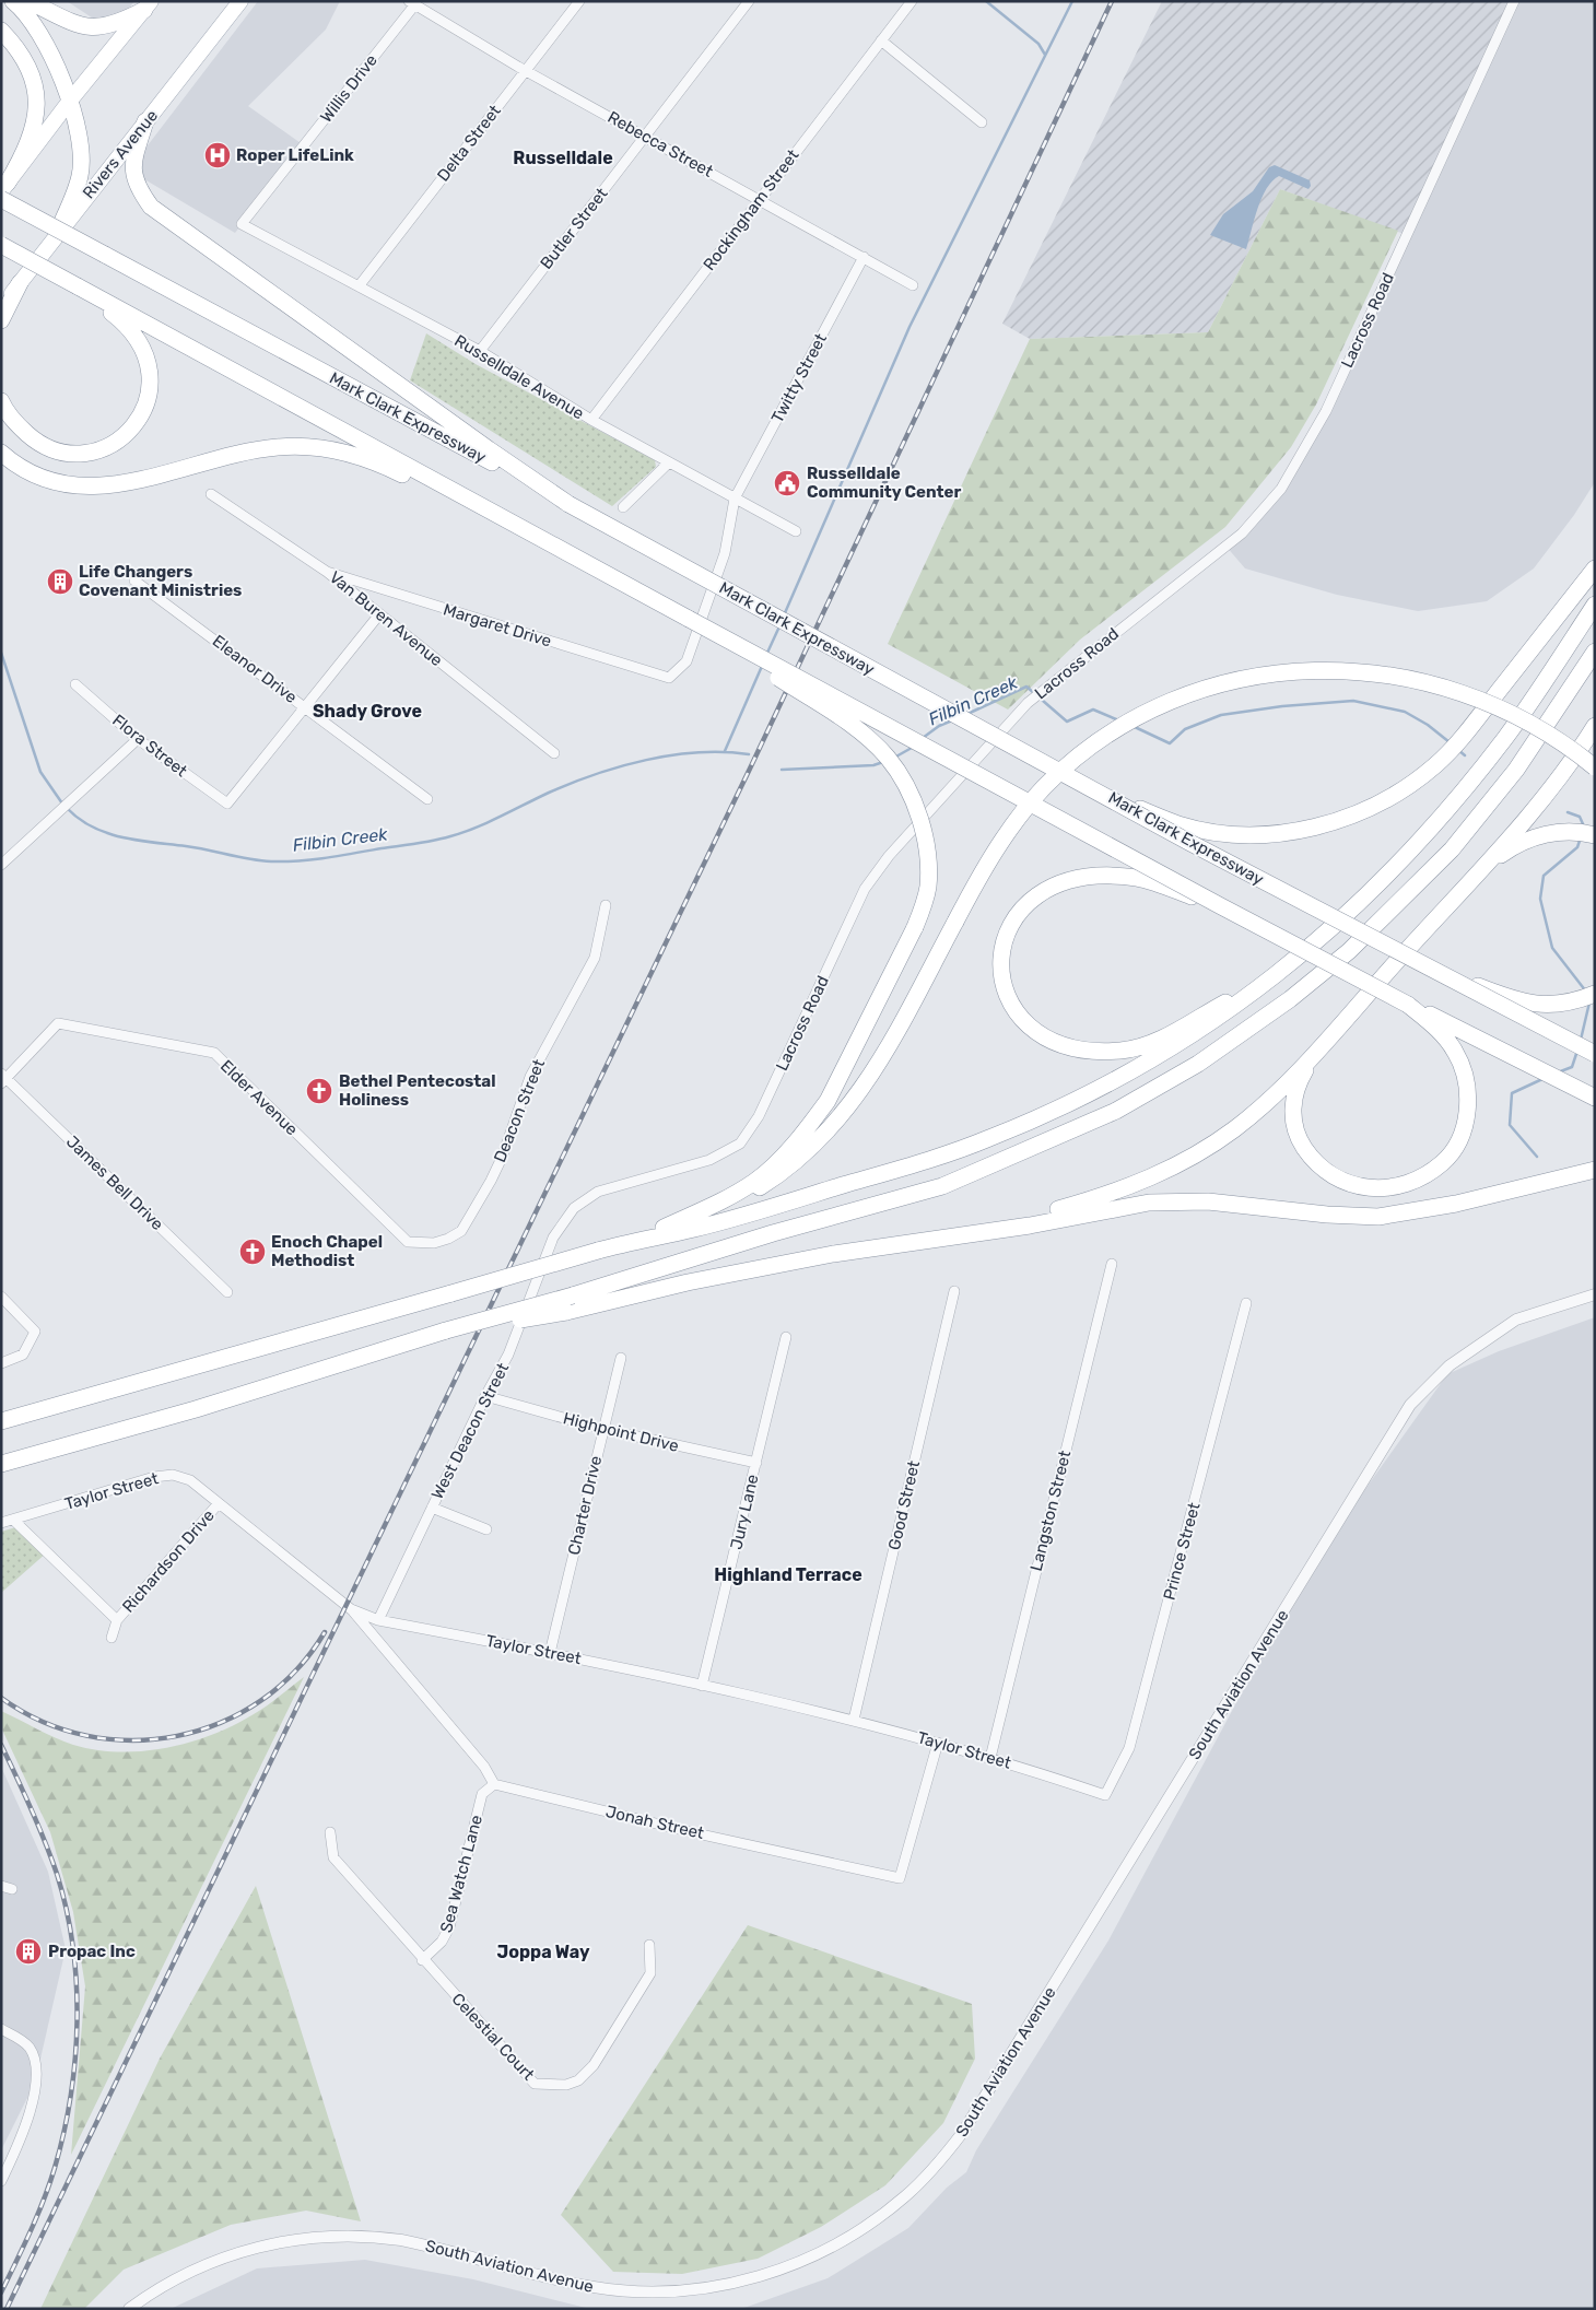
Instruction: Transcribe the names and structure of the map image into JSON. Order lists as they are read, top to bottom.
{
  "streets": {
    "highway": ["Mark Clark Expressway"],
    "main road": ["Rivers Avenue"],
    "street": [
      "Willis Drive",
      "Delta Street",
      "Rebecca Street",
      "Rockingham Street",
      "Butler Street",
      "Lacross Road",
      "Russelldale Avenue",
      "Twitty Street",
      "Van Buren Avenue",
      "Margaret Drive",
      "Eleanor Drive",
      "Flora Street",
      "Elder Avenue",
      "Deacon Street",
      "James Bell Drive",
      "West Deacon Street",
      "Highpoint Drive",
      "Taylor Street",
      "Charter Drive",
      "Good Street",
      "Langston Street",
      "Jury Lane",
      "Prince Street",
      "Richardson Drive",
      "South Aviation Avenue",
      "Jonah Street",
      "Sea Watch Lane",
      "Celestial Court"
    ]
  },
  "crossings": [
    ["Willis Drive", "Rebecca Street"],
    ["Willis Drive", "Russelldale Avenue"],
    ["Delta Street", "Rebecca Street"],
    ["Delta Street", "Russelldale Avenue"],
    ["Rebecca Street", "Rockingham Street"],
    ["Rebecca Street", "Butler Street"],
    ["Rebecca Street", "Twitty Street"],
    ["Rockingham Street", "Russelldale Avenue"],
    ["Butler Street", "Russelldale Avenue"],
    ["Lacross Road", "West Deacon Street"],
    ["Russelldale Avenue", "Twitty Street"],
    ["Twitty Street", "Margaret Drive"],
    ["Van Buren Avenue", "Margaret Drive"],
    ["Eleanor Drive", "Flora Street"],
    ["Elder Avenue", "Deacon Street"],
    ["Elder Avenue", "James Bell Drive"],
    ["West Deacon Street", "Highpoint Drive"],
    ["West Deacon Street", "Taylor Street"],
    ["Highpoint Drive", "Charter Drive"],
    ["Highpoint Drive", "Jury Lane"],
    ["Taylor Street", "Charter Drive"],
    ["Taylor Street", "Good Street"],
    ["Taylor Street", "Langston Street"],
    ["Taylor Street", "Jury Lane"],
    ["Taylor Street", "Prince Street"],
    ["Taylor Street", "Richardson Drive"],
    ["Taylor Street", "Jonah Street"],
    ["Jonah Street", "Sea Watch Lane"],
    ["Sea Watch Lane", "Celestial Court"]
  ],
  "districts": [
    "Russelldale",
    "Shady Grove",
    "Highland Terrace",
    "Joppa Way"
  ],
  "water": ["Filbin Creek"],
  "places": {
    "hospital": ["Roper LifeLink"],
    "public building": ["Russelldale Community Center"],
    "building": ["Life Changers Covenant Ministries", "Propac Inc"],
    "church": ["Bethel Pentecostal Holiness", "Enoch Chapel Methodist"]
  }
}
